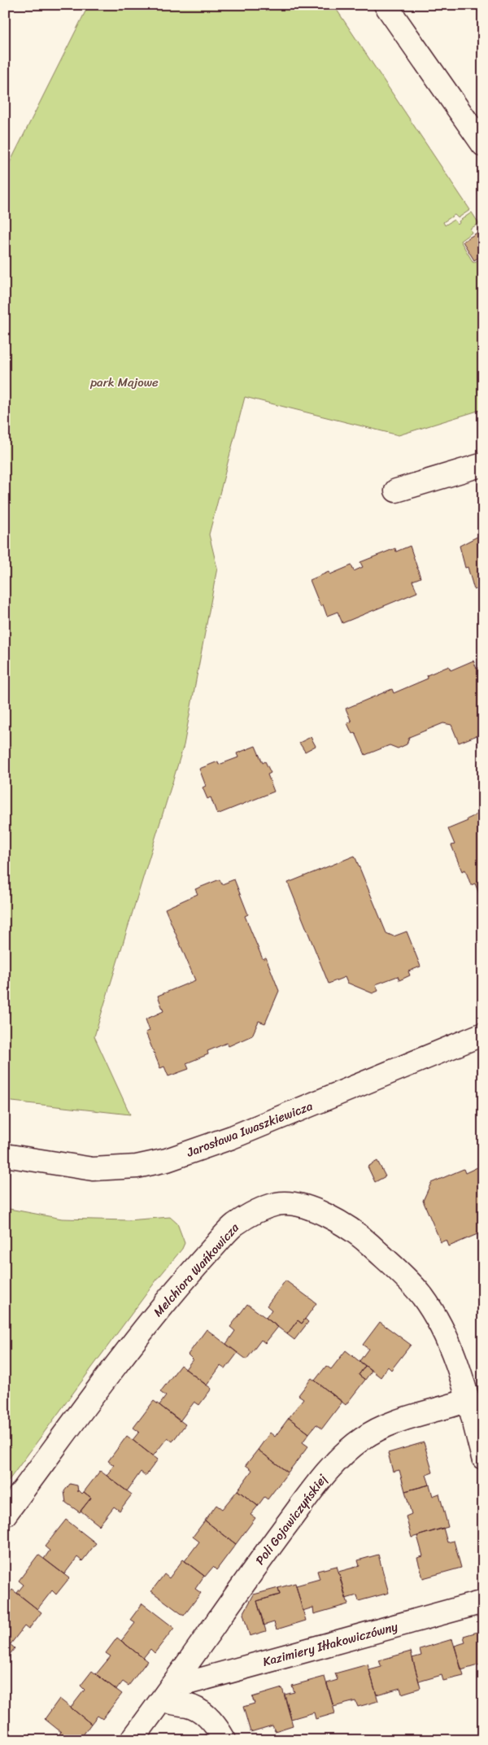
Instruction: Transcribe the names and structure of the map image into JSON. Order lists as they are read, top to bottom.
{
  "streets": {
    "street": [
      "Jarosława Iwaszkiewicza",
      "Melchiora Wańkowicza",
      "Poli Gojawiczyńskiej",
      "Kazimiery Iłłakowiczówny"
    ]
  },
  "crossings": [
    ["Melchiora Wańkowicza", "Poli Gojawiczyńskiej"],
    ["Poli Gojawiczyńskiej", "Kazimiery Iłłakowiczówny"]
  ],
  "parks": ["park Majowe"]
}
